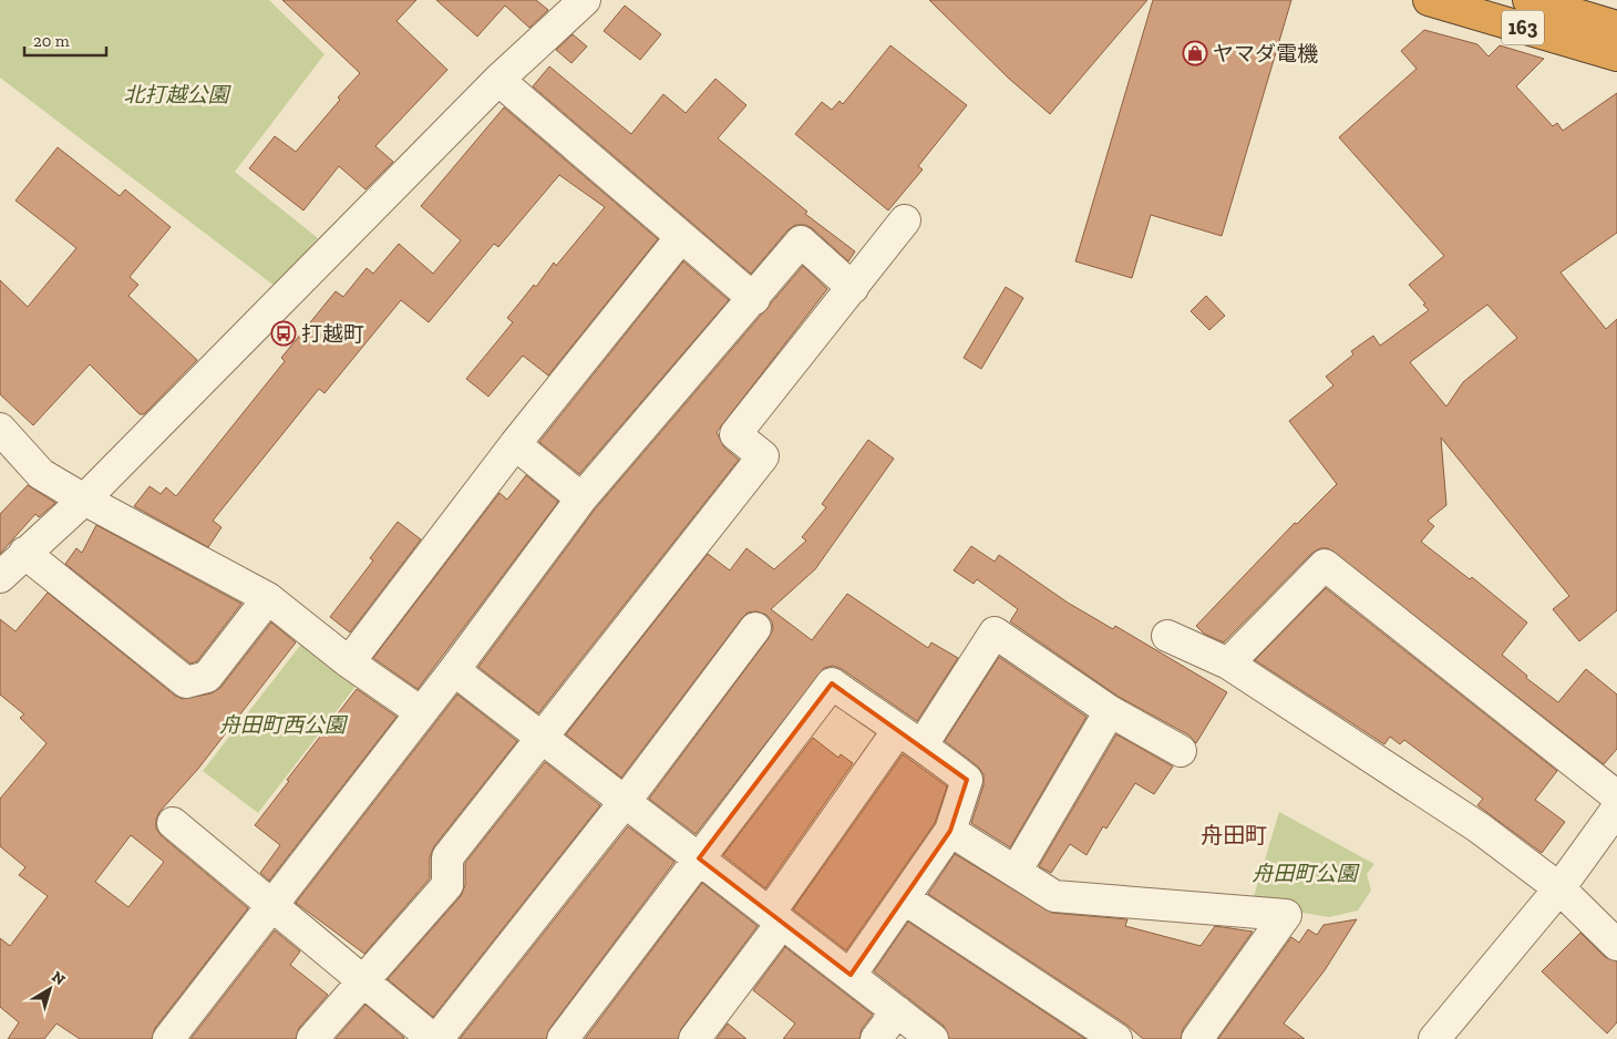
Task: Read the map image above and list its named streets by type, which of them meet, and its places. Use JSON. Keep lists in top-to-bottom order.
{
  "streets": {
    "highway": ["163"]
  },
  "districts": ["舟田町"],
  "parks": ["北打越公園", "舟田町西公園", "舟田町公園"],
  "places": {
    "shop": ["ヤマダ電機"],
    "bus stop": ["打越町"]
  },
  "scale_bar": "20 m",
  "north": "top right"
}
